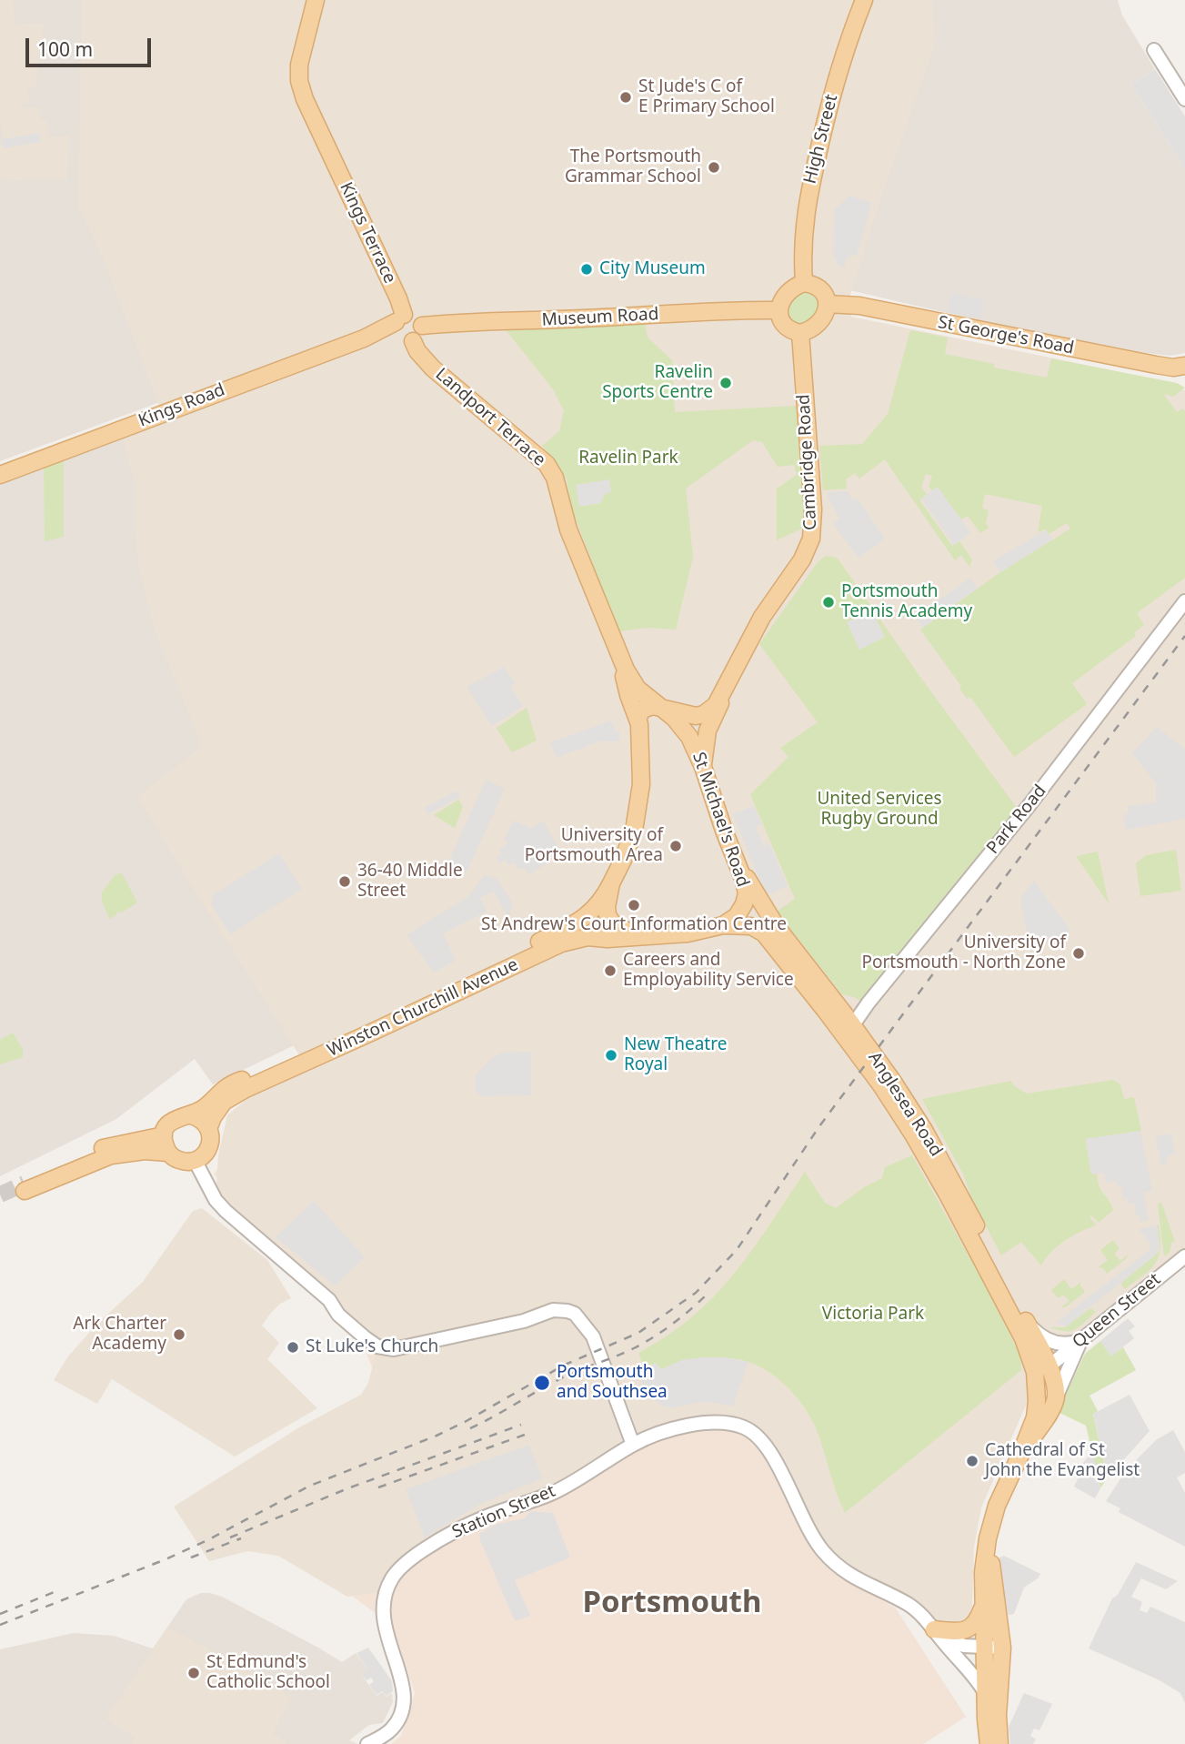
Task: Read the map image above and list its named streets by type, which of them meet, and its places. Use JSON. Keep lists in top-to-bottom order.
{
  "streets": {
    "main road": [
      "High Street",
      "Kings Terrace",
      "Museum Road",
      "St George's Road",
      "Kings Road",
      "Landport Terrace",
      "Cambridge Road",
      "St Michael's Road",
      "Winston Churchill Avenue",
      "Anglesea Road"
    ],
    "street": ["Park Road", "Queen Street", "Station Street"]
  },
  "crossings": [
    ["High Street", "Museum Road"],
    ["High Street", "St George's Road"],
    ["High Street", "Cambridge Road"],
    ["Kings Terrace", "Museum Road"],
    ["Kings Terrace", "Kings Road"],
    ["Kings Terrace", "Landport Terrace"],
    ["Museum Road", "St George's Road"],
    ["Museum Road", "Kings Road"],
    ["Museum Road", "Landport Terrace"],
    ["Museum Road", "Cambridge Road"],
    ["St George's Road", "Cambridge Road"],
    ["Kings Road", "Landport Terrace"],
    ["Landport Terrace", "St Michael's Road"],
    ["Cambridge Road", "St Michael's Road"],
    ["St Michael's Road", "Anglesea Road"],
    ["Park Road", "Anglesea Road"],
    ["Anglesea Road", "Queen Street"]
  ],
  "districts": ["Portsmouth"],
  "parks": ["Ravelin Park", "United Services Rugby Ground", "Victoria Park"],
  "places": [
    "St Jude's C of E Primary School",
    "The Portsmouth Grammar School",
    "City Museum",
    "Ravelin Sports Centre",
    "Portsmouth Tennis Academy",
    "University of Portsmouth Area",
    "36-40 Middle Street",
    "St Andrew's Court Information Centre",
    "University of Portsmouth - North Zone",
    "Careers and Employability Service",
    "New Theatre Royal",
    "Ark Charter Academy",
    "St Luke's Church",
    "Portsmouth and Southsea",
    "Cathedral of St John the Evangelist",
    "St Edmund's Catholic School"
  ],
  "scale_bar": "100 m"
}
